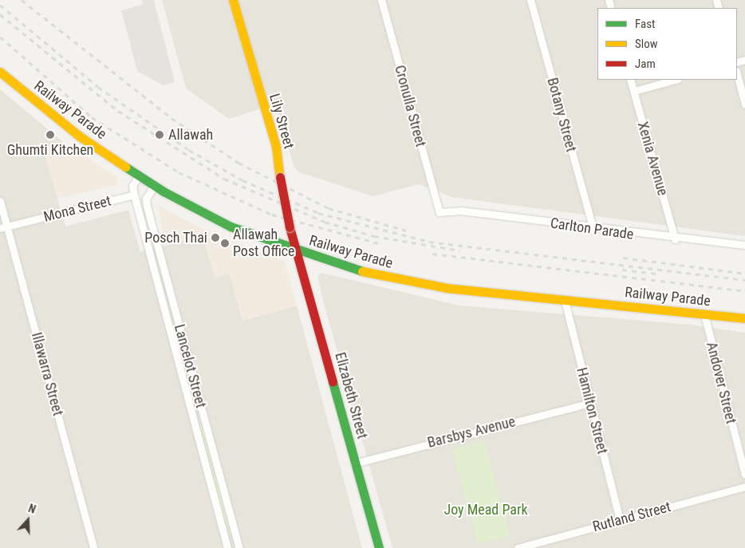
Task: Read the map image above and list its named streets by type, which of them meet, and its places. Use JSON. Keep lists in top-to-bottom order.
{
  "streets": {
    "main road": ["Railway Parade", "Lily Street", "Elizabeth Street"],
    "street": [
      "Cronulla Street",
      "Botany Street",
      "Xenia Avenue",
      "Mona Street",
      "Carlton Parade",
      "Lancelot Street",
      "Illawarra Street",
      "Andover Street",
      "Hamilton Street",
      "Barsbys Avenue",
      "Rutland Street"
    ]
  },
  "crossings": [
    ["Cronulla Street", "Carlton Parade"],
    ["Railway Parade", "Lily Street"],
    ["Railway Parade", "Andover Street"],
    ["Railway Parade", "Elizabeth Street"],
    ["Railway Parade", "Hamilton Street"],
    ["Botany Street", "Carlton Parade"],
    ["Lily Street", "Elizabeth Street"],
    ["Xenia Avenue", "Carlton Parade"],
    ["Mona Street", "Lancelot Street"],
    ["Mona Street", "Illawarra Street"],
    ["Elizabeth Street", "Barsbys Avenue"],
    ["Hamilton Street", "Barsbys Avenue"],
    ["Hamilton Street", "Rutland Street"]
  ],
  "parks": ["Joy Mead Park"],
  "places": [
    "Ghumti Kitchen",
    "Allawah",
    "Posch Thai",
    "Allawah Post Office"
  ],
  "legend": ["Fast", "Slow", "Jam"],
  "north": "top"
}
